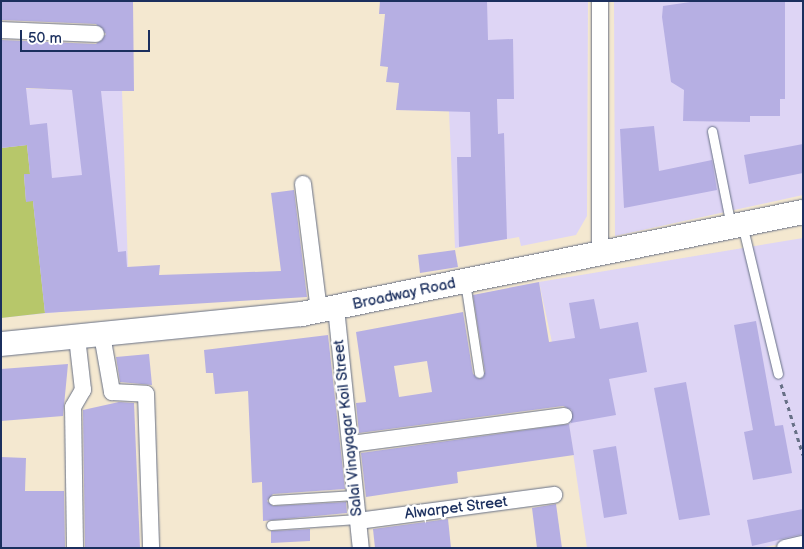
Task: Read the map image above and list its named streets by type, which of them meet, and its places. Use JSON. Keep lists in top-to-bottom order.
{
  "streets": {
    "main road": ["Broadway Road"],
    "street": ["Salai Vinayagar Koil Street", "Alwarpet Street"]
  },
  "crossings": [
    ["Broadway Road", "Salai Vinayagar Koil Street"],
    ["Salai Vinayagar Koil Street", "Alwarpet Street"]
  ],
  "scale_bar": "50 m"
}
